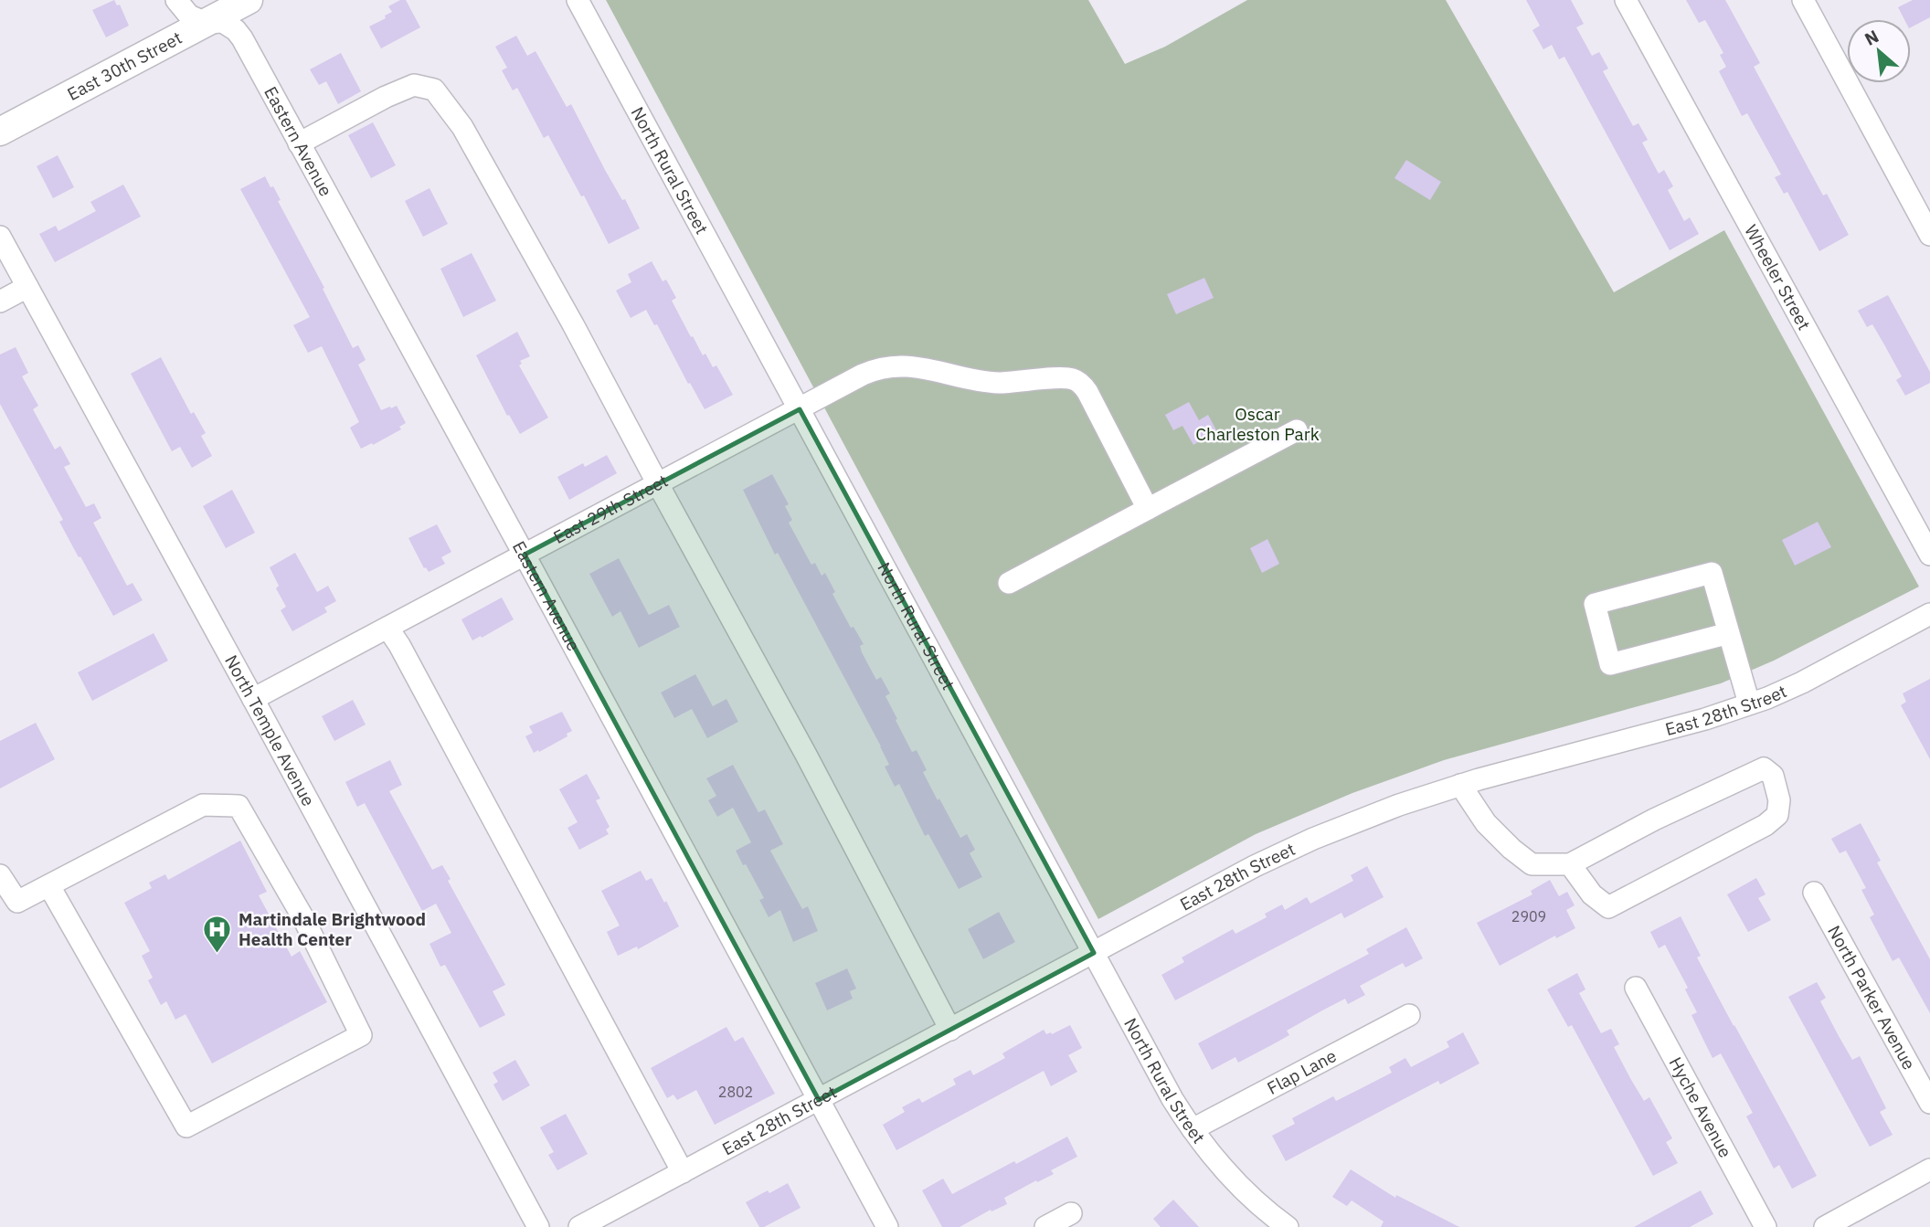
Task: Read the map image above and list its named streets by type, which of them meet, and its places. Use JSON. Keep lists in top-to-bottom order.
{
  "streets": {
    "main road": ["East 30th Street"],
    "street": [
      "Eastern Avenue",
      "North Rural Street",
      "Wheeler Street",
      "East 29th Street",
      "East 28th Street",
      "North Temple Avenue",
      "North Parker Avenue",
      "Flap Lane",
      "Hyche Avenue"
    ]
  },
  "crossings": [
    ["East 30th Street", "Eastern Avenue"],
    ["Eastern Avenue", "East 29th Street"],
    ["Eastern Avenue", "East 28th Street"],
    ["North Rural Street", "East 29th Street"],
    ["North Rural Street", "East 28th Street"],
    ["North Rural Street", "Flap Lane"],
    ["East 29th Street", "North Temple Avenue"]
  ],
  "parks": ["Oscar Charleston Park"],
  "places": {
    "hospital": ["Martindale Brightwood Health Center"]
  },
  "house_numbers": ["2909", "2802"],
  "north": "top left"
}
